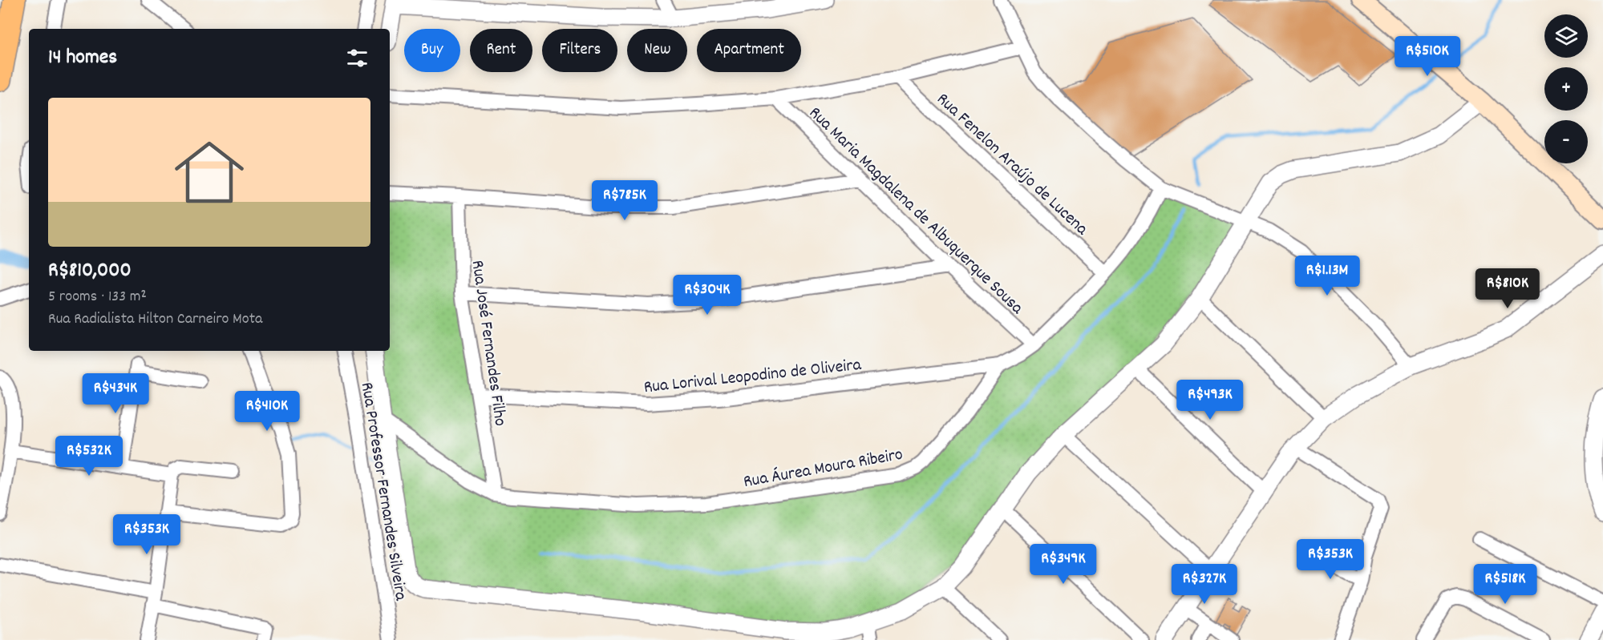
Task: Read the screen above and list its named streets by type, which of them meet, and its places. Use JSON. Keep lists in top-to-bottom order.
{
  "streets": {
    "street": [
      "Rua Fenelon Araújo de Lucena",
      "Rua Maria Magdalena de Albuquerque Sousa",
      "Rua José Fernandes Filho",
      "Rua Lorival Leopodino de Oliveira",
      "Rua Áurea Moura Ribeiro",
      "Rua Professor Fernandes Silveira"
    ]
  },
  "crossings": [
    ["Rua Fenelon Araújo de Lucena", "Rua Áurea Moura Ribeiro"],
    ["Rua Maria Magdalena de Albuquerque Sousa", "Rua Áurea Moura Ribeiro"],
    ["Rua José Fernandes Filho", "Rua Lorival Leopodino de Oliveira"],
    ["Rua José Fernandes Filho", "Rua Áurea Moura Ribeiro"],
    ["Rua Lorival Leopodino de Oliveira", "Rua Áurea Moura Ribeiro"]
  ],
  "page": {
    "map_buttons": ["+", "−"],
    "chip": [
      "Buy",
      "Rent",
      "Filters",
      "New",
      "Apartment"
    ],
    "heading": "14 homes",
    "price": [
      "R$510K",
      "R$785K",
      "R$1.13M",
      "R$810K",
      "R$304K",
      "R$434K",
      "R$493K",
      "R$410K",
      "R$532K",
      "R$353K",
      "R$353K",
      "R$349K",
      "R$327K",
      "R$518K"
    ],
    "list": [
      {
        "name": "R$810,000",
        "note": "5 rooms · 133 m² · Rua Radialista Hilton Carneiro Mota"
      }
    ]
  }
}
